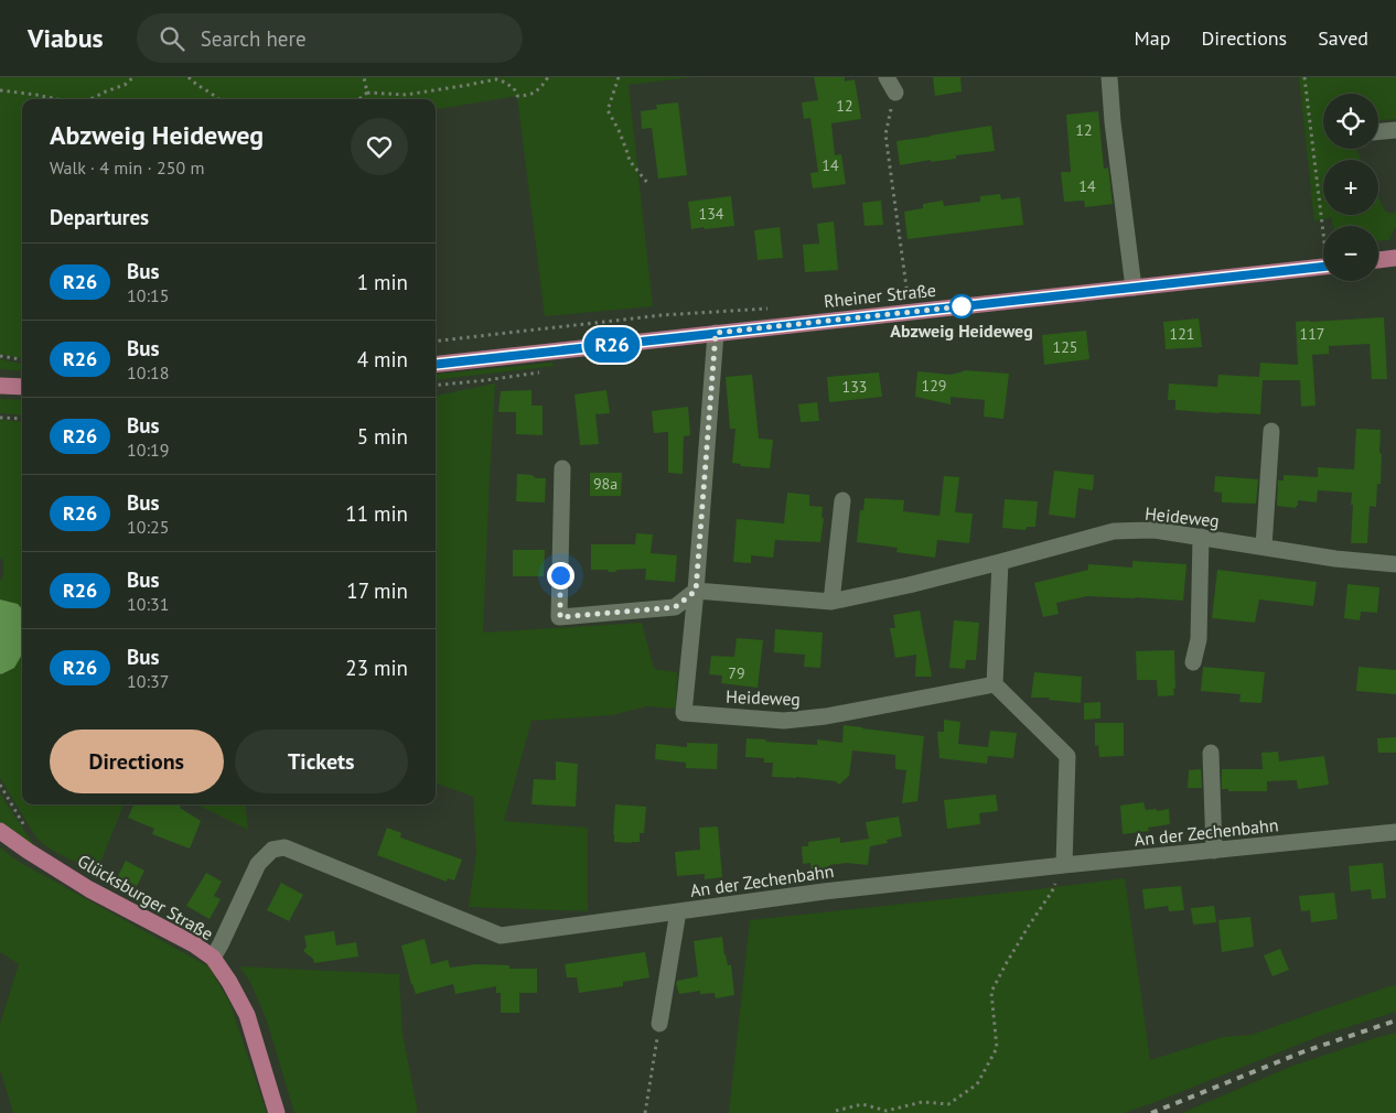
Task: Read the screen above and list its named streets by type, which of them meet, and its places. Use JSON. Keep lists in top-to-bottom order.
{
  "streets": {
    "main road": ["Rheiner Straße", "Glücksburger Straße"],
    "street": ["Heideweg", "An der Zechenbahn"]
  },
  "crossings": [
    ["Rheiner Straße", "Heideweg"],
    ["An der Zechenbahn", "Glücksburger Straße"]
  ],
  "places": ["Abzweig Heideweg"],
  "lines": ["bus line R26"],
  "house_numbers": [
    "12",
    "12",
    "14",
    "14",
    "134",
    "121",
    "117",
    "125",
    "129",
    "133",
    "98a",
    "79"
  ],
  "page": {
    "header": "Viabus",
    "search": "Search here",
    "nav": ["Map", "Directions", "Saved"],
    "on_map": "R26",
    "map_buttons": ["+", "−"],
    "heading": [
      ["Abzweig Heideweg", "Walk · 4 min · 250 m"],
      "Departures"
    ],
    "list": [
      {
        "mark": "R26",
        "name": "Bus",
        "note": "10:15",
        "value": "1 min"
      },
      {
        "mark": "R26",
        "name": "Bus",
        "note": "10:18",
        "value": "4 min"
      },
      {
        "mark": "R26",
        "name": "Bus",
        "note": "10:19",
        "value": "5 min"
      },
      {
        "mark": "R26",
        "name": "Bus",
        "note": "10:25",
        "value": "11 min"
      },
      {
        "mark": "R26",
        "name": "Bus",
        "note": "10:31",
        "value": "17 min"
      },
      {
        "mark": "R26",
        "name": "Bus",
        "note": "10:37",
        "value": "23 min"
      }
    ],
    "buttons": ["Directions", "Tickets"]
  }
}
